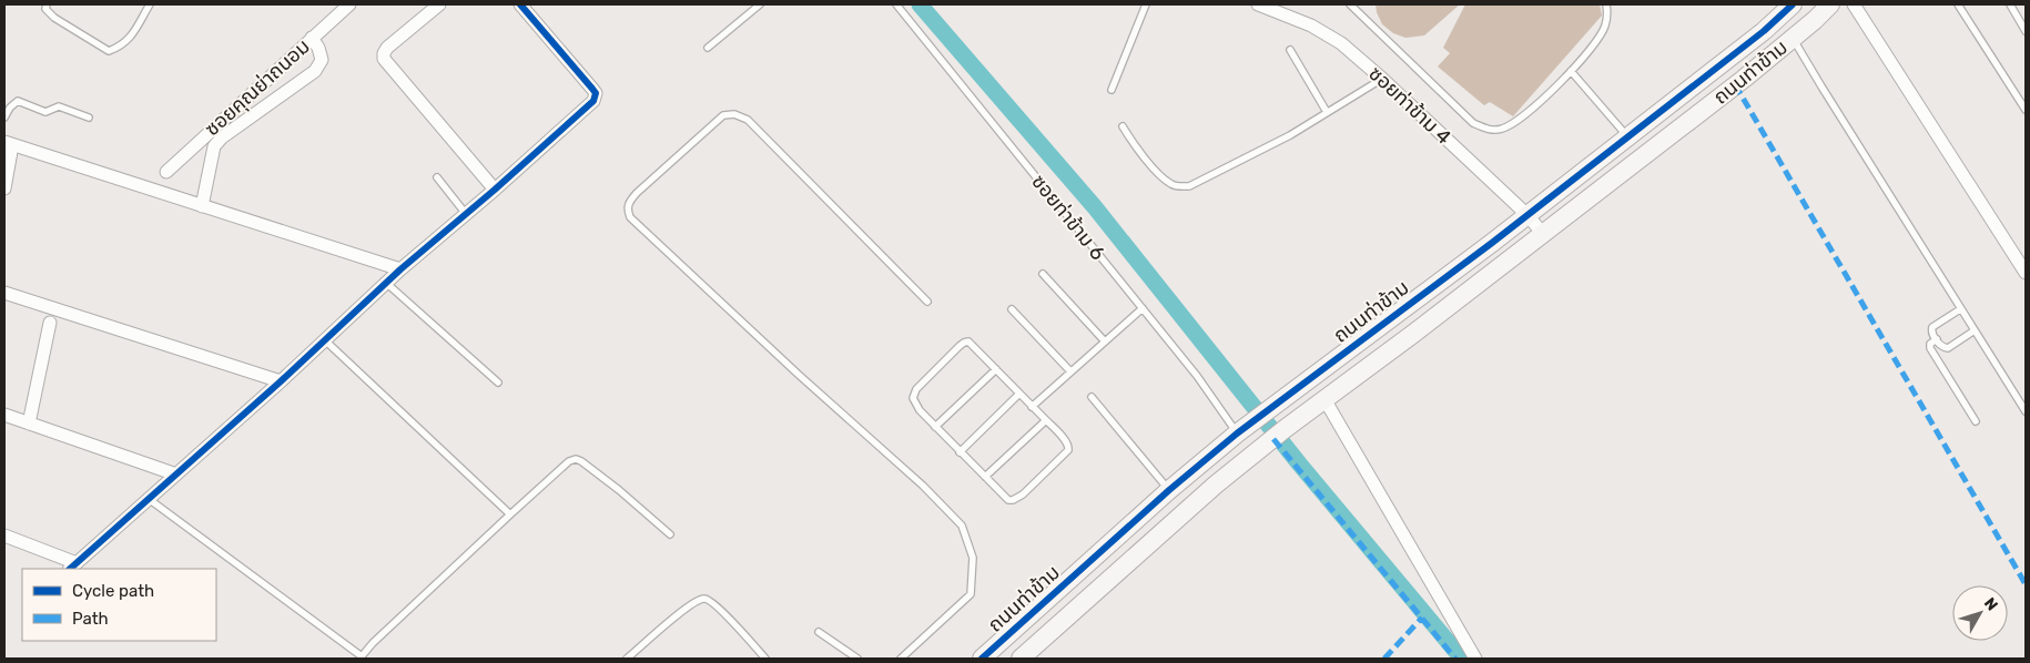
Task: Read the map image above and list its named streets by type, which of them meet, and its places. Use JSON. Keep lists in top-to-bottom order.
{
  "streets": {
    "street": ["ถนนท่าข้าม", "ซอยคุณย่าถนอม", "ซอยท่าข้าม 4"],
    "lane": ["ซอยท่าข้าม 6"]
  },
  "crossings": [
    ["ถนนท่าข้าม", "ซอยท่าข้าม 4"],
    ["ถนนท่าข้าม", "ซอยท่าข้าม 6"]
  ],
  "legend": ["Cycle path", "Path"],
  "north": "top right"
}
